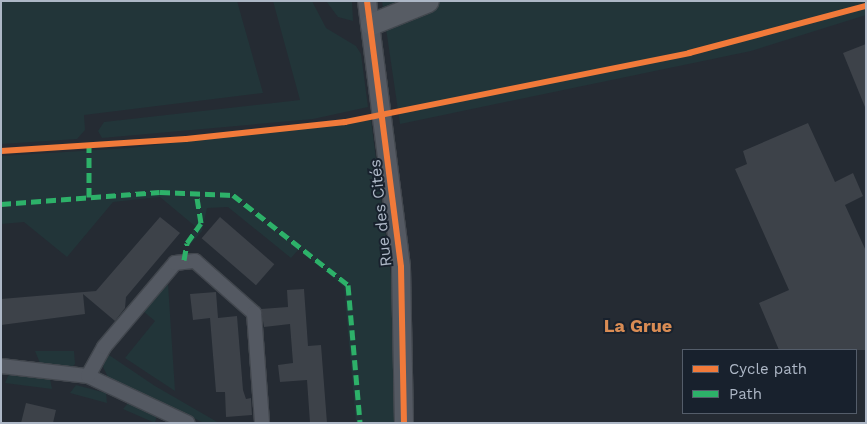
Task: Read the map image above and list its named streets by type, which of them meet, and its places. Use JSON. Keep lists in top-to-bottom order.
{
  "streets": {
    "street": ["Rue des Cités"]
  },
  "districts": ["La Grue"],
  "legend": ["Cycle path", "Path"]
}
